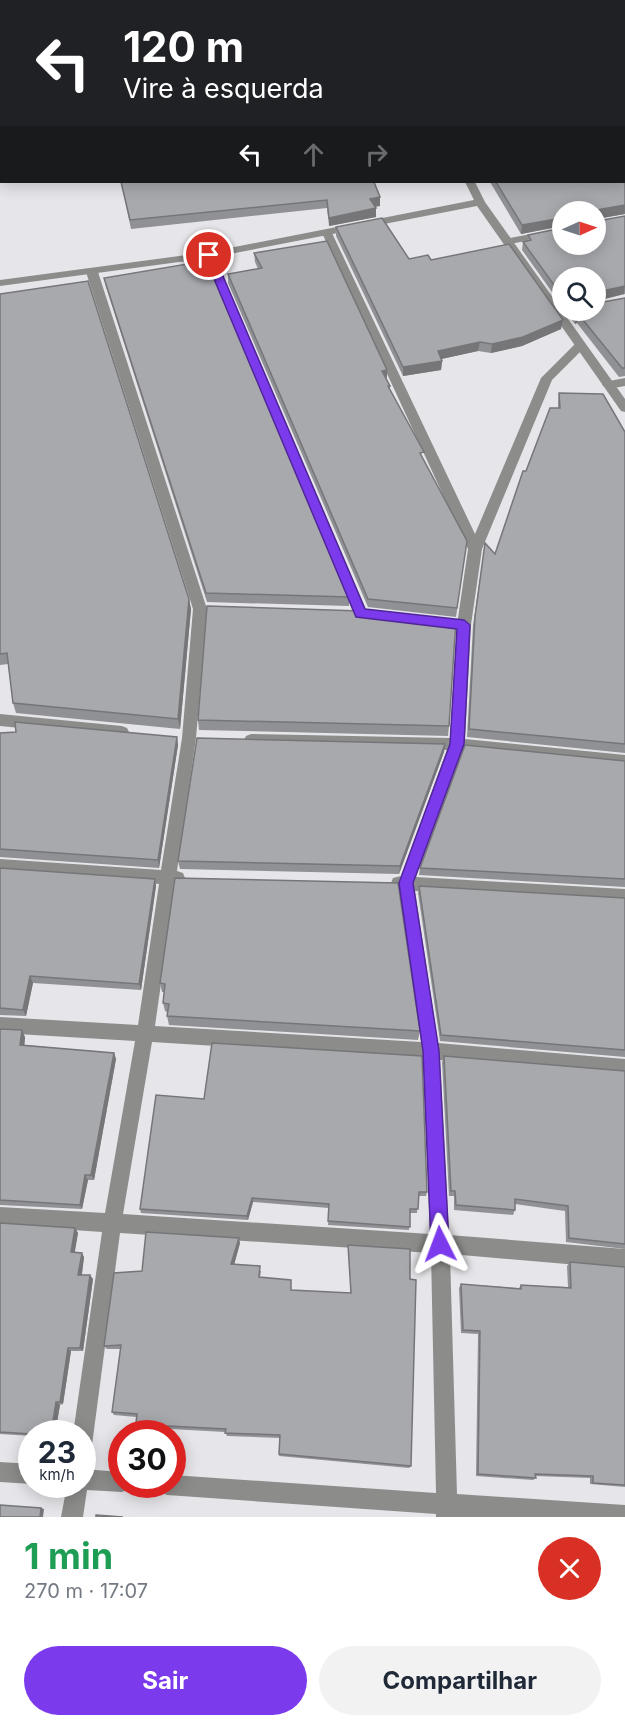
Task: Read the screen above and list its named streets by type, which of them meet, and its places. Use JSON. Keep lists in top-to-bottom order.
{
  "north": "right",
  "page": {
    "turn": ["120 m", "Vire à esquerda"],
    "speed": "23 km/h",
    "limit": "30",
    "heading": ["1 min", "270 m · 17:07"],
    "buttons": ["Sair", "Compartilhar"]
  }
}
